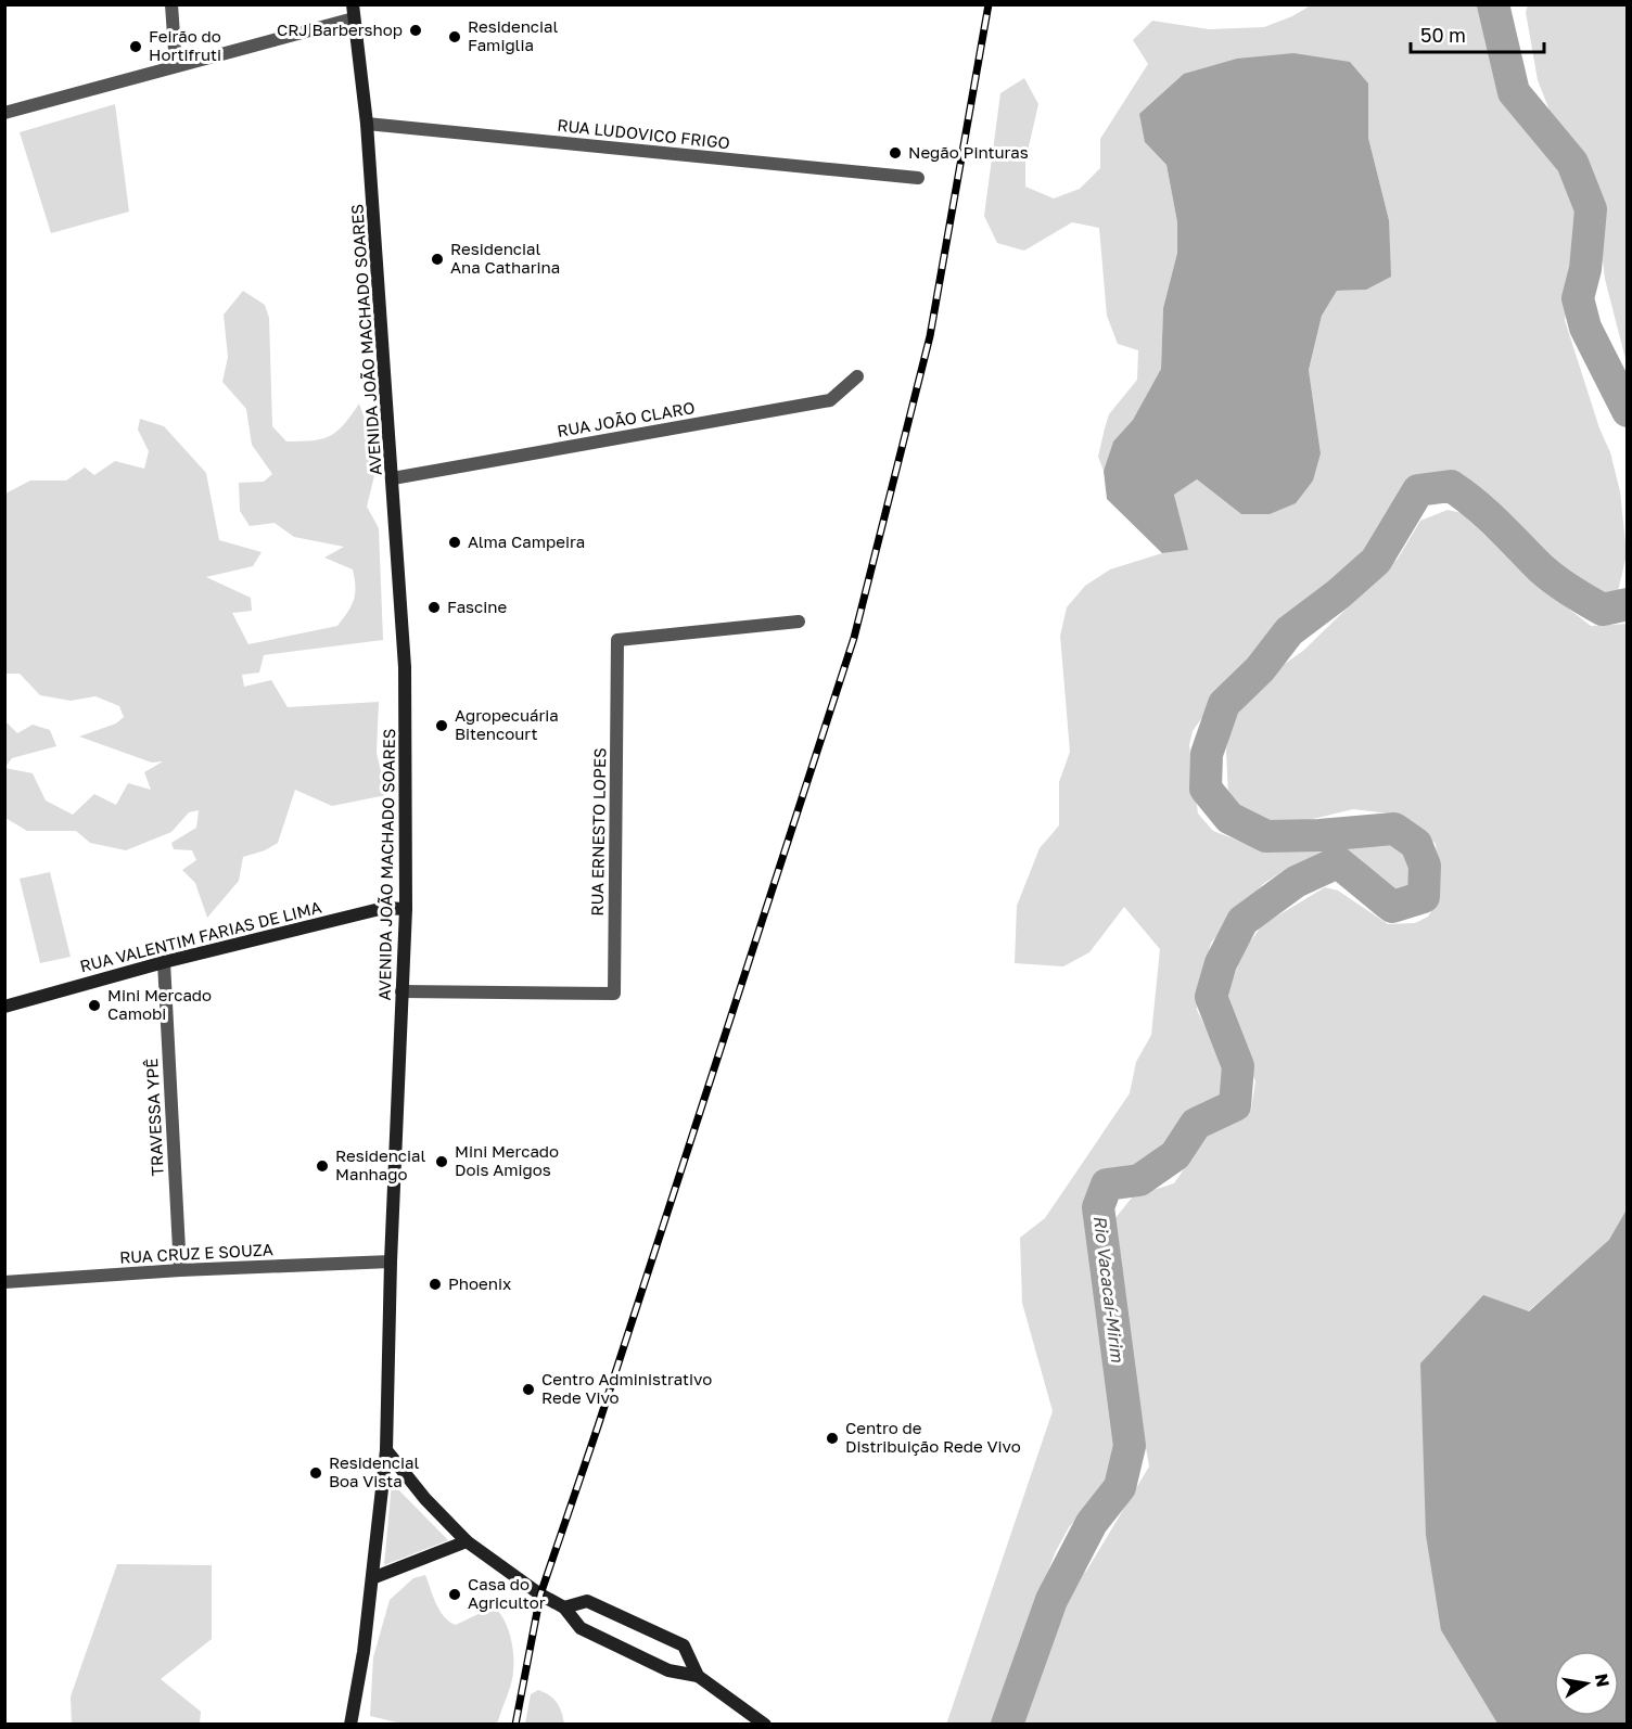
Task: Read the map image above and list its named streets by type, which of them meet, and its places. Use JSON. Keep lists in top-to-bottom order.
{
  "streets": {
    "main road": ["AVENIDA JOÃO MACHADO SOARES", "RUA VALENTIM FARIAS DE LIMA"],
    "street": [
      "RUA LUDOVICO FRIGO",
      "RUA JOÃO CLARO",
      "RUA ERNESTO LOPES",
      "TRAVESSA YPÊ",
      "RUA CRUZ E SOUZA"
    ]
  },
  "crossings": [
    ["RUA LUDOVICO FRIGO", "AVENIDA JOÃO MACHADO SOARES"],
    ["AVENIDA JOÃO MACHADO SOARES", "RUA JOÃO CLARO"],
    ["AVENIDA JOÃO MACHADO SOARES", "RUA ERNESTO LOPES"],
    ["AVENIDA JOÃO MACHADO SOARES", "RUA VALENTIM FARIAS DE LIMA"],
    ["AVENIDA JOÃO MACHADO SOARES", "RUA CRUZ E SOUZA"],
    ["RUA VALENTIM FARIAS DE LIMA", "TRAVESSA YPÊ"],
    ["TRAVESSA YPÊ", "RUA CRUZ E SOUZA"]
  ],
  "water": ["Rio Vacacaí-Mirim"],
  "places": [
    "CRJ Barbershop",
    "Residencial Famiglia",
    "Feirão do Hortifruti",
    "Negão Pinturas",
    "Residencial Ana Catharina",
    "Alma Campeira",
    "Fascine",
    "Agropecuária Bitencourt",
    "Mini Mercado Camobi",
    "Mini Mercado Dois Amigos",
    "Residencial Manhago",
    "Phoenix",
    "Centro Administrativo Rede Vivo",
    "Centro de Distribuição Rede Vivo",
    "Residencial Boa Vista",
    "Casa do Agricultor"
  ],
  "scale_bar": "50 m",
  "north": "right"
}
